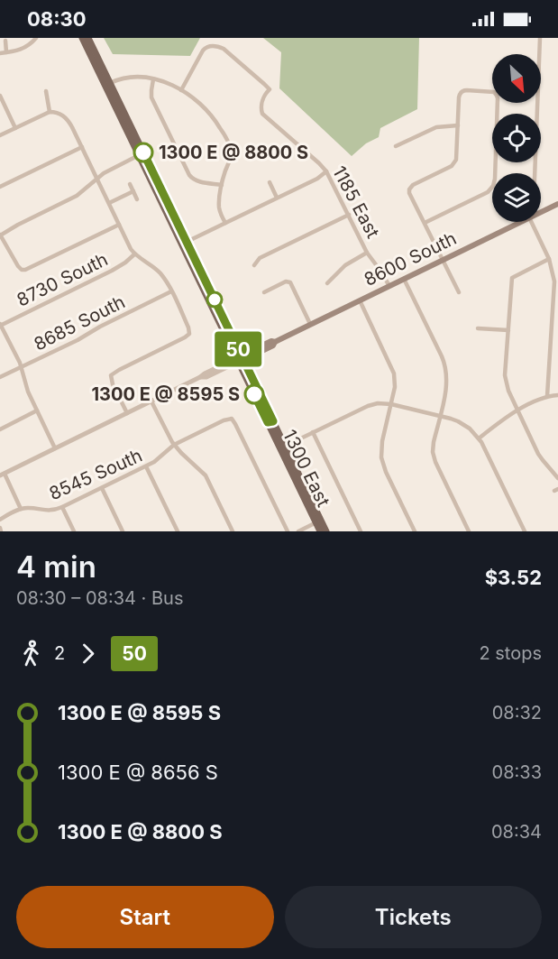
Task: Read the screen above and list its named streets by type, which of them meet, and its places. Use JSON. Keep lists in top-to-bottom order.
{
  "streets": {
    "main road": ["8600 South", "1300 East"],
    "street": [
      "1185 East",
      "8730 South",
      "8685 South",
      "8545 South"
    ]
  },
  "crossings": [
    ["1185 East", "8600 South"],
    ["8600 South", "1300 East"]
  ],
  "places": ["1300 E @ 8800 S", "1300 E @ 8595 S"],
  "lines": ["bus line 50"],
  "north": "bottom right",
  "page": {
    "status": "08:30",
    "on_map": "50",
    "heading": ["4 min", "08:30 – 08:34 · Bus", "$3.52"],
    "legs": ["2", "50", "2 stops"],
    "list": [
      {
        "name": "1300 E @ 8595 S",
        "value": "08:32"
      },
      {
        "name": "1300 E @ 8656 S",
        "value": "08:33"
      },
      {
        "name": "1300 E @ 8800 S",
        "value": "08:34"
      }
    ],
    "buttons": ["Start", "Tickets"]
  }
}
